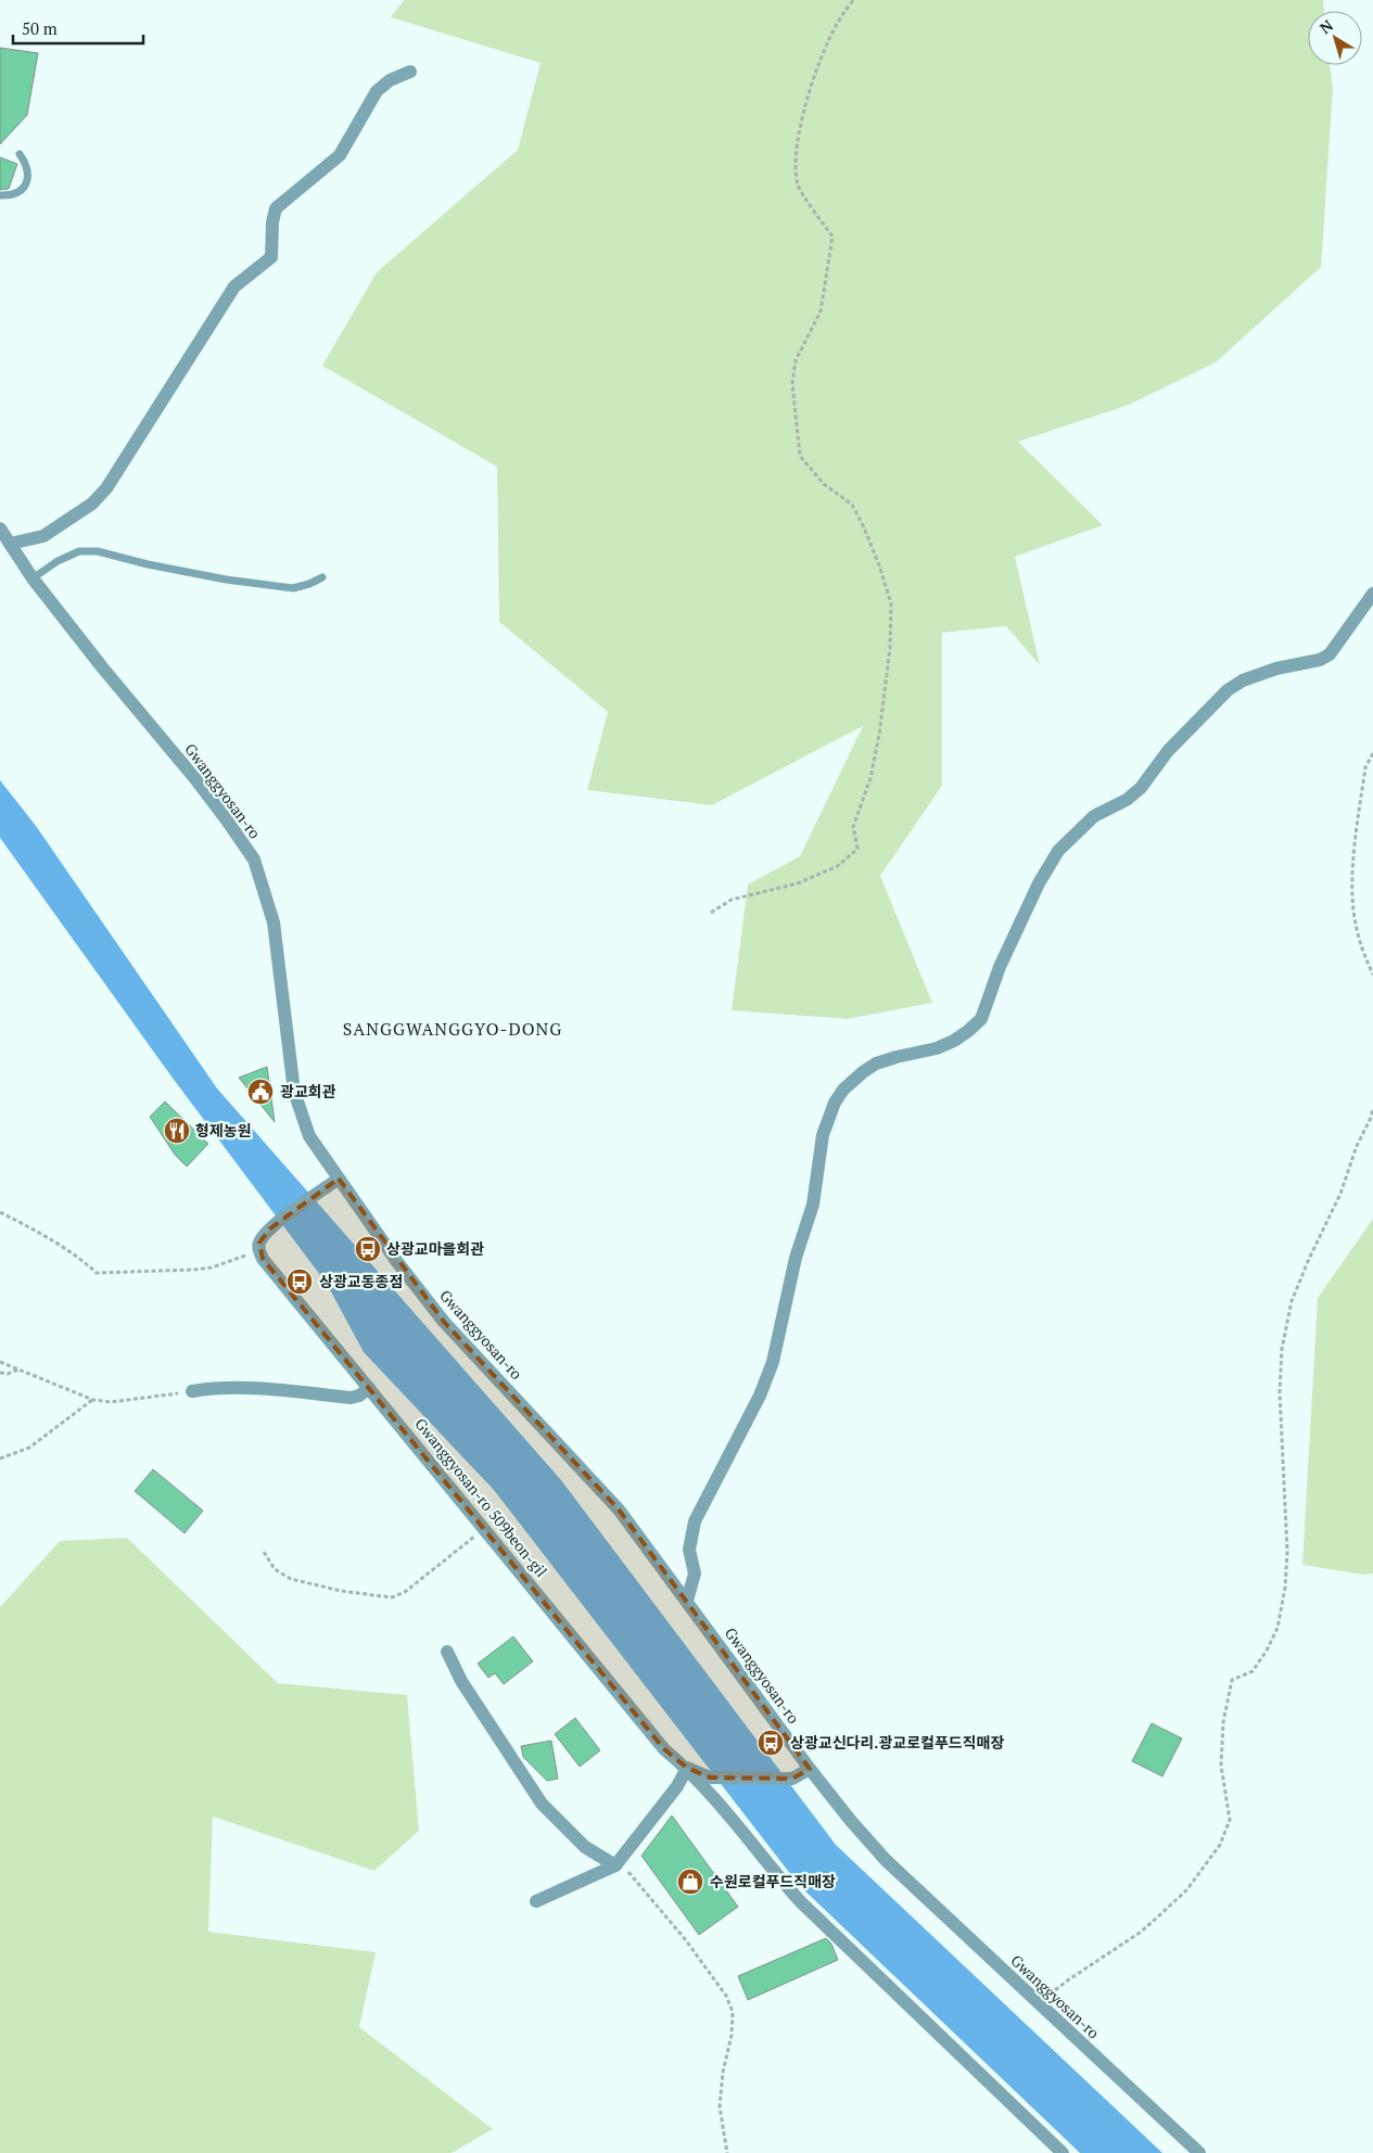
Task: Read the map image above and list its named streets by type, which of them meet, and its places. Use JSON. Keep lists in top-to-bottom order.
{
  "streets": {
    "street": ["Gwanggyosan-ro", "Gwanggyosan-ro 509beon-gil"]
  },
  "crossings": [
    ["Gwanggyosan-ro", "Gwanggyosan-ro 509beon-gil"]
  ],
  "districts": ["SANGGWANGGYO-DONG"],
  "places": {
    "public building": ["광교회관"],
    "restaurant": ["형제농원"],
    "bus stop": ["상광교마을회관", "상광교동종점", "상광교신다리.광교로컬푸드직매장"],
    "shop": ["수원로컬푸드직매장"]
  },
  "scale_bar": "50 m",
  "north": "top left"
}
